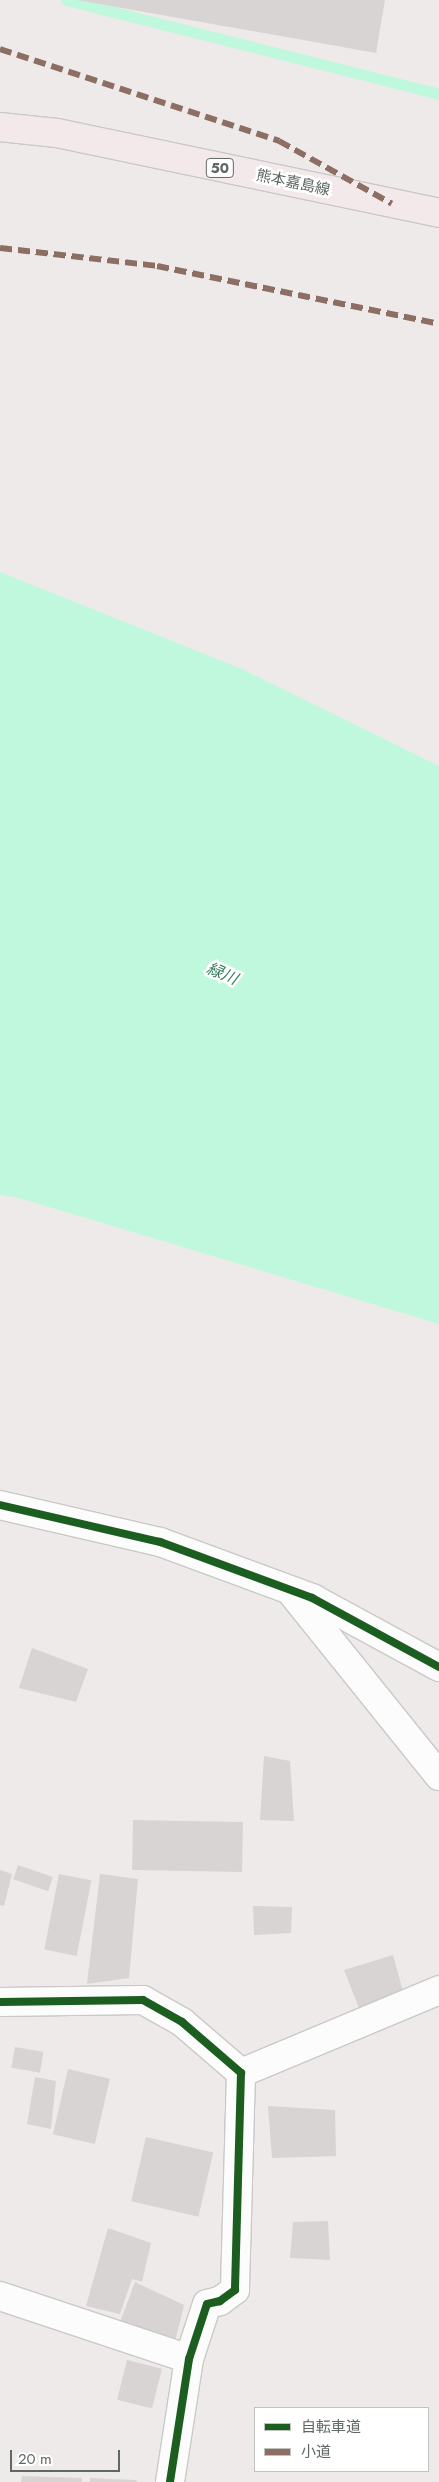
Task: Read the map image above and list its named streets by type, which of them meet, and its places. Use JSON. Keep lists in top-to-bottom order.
{
  "streets": {
    "main road": ["50", "熊本嘉島線"]
  },
  "water": ["緑川"],
  "legend": ["自転車道", "小道"],
  "scale_bar": "20 m"
}
